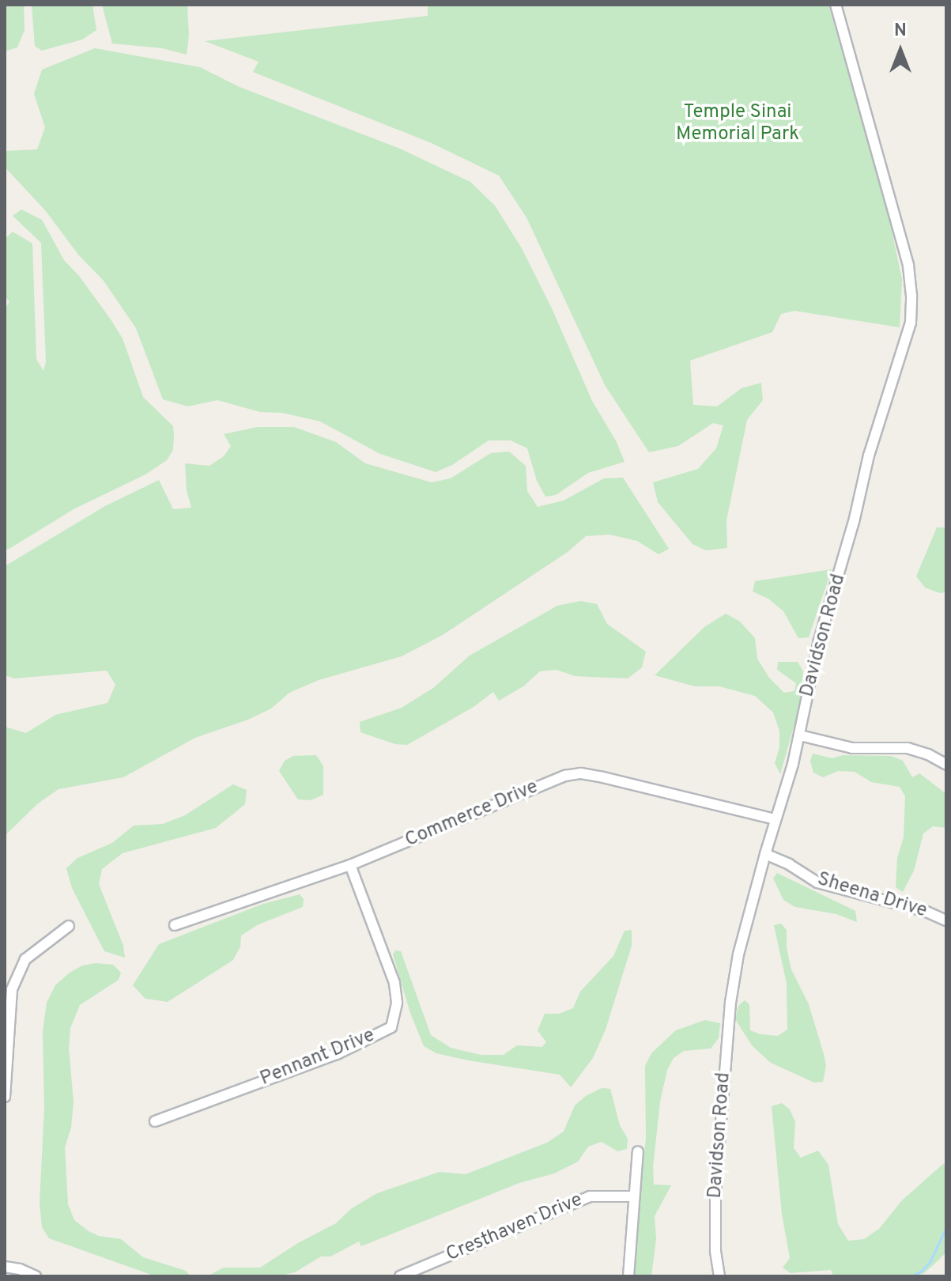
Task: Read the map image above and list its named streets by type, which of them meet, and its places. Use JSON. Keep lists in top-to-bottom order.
{
  "streets": {
    "street": [
      "Davidson Road",
      "Commerce Drive",
      "Sheena Drive",
      "Pennant Drive",
      "Cresthaven Drive"
    ]
  },
  "crossings": [
    ["Davidson Road", "Commerce Drive"],
    ["Davidson Road", "Sheena Drive"],
    ["Commerce Drive", "Pennant Drive"]
  ],
  "parks": ["Temple Sinai Memorial Park"],
  "north": "top"
}
